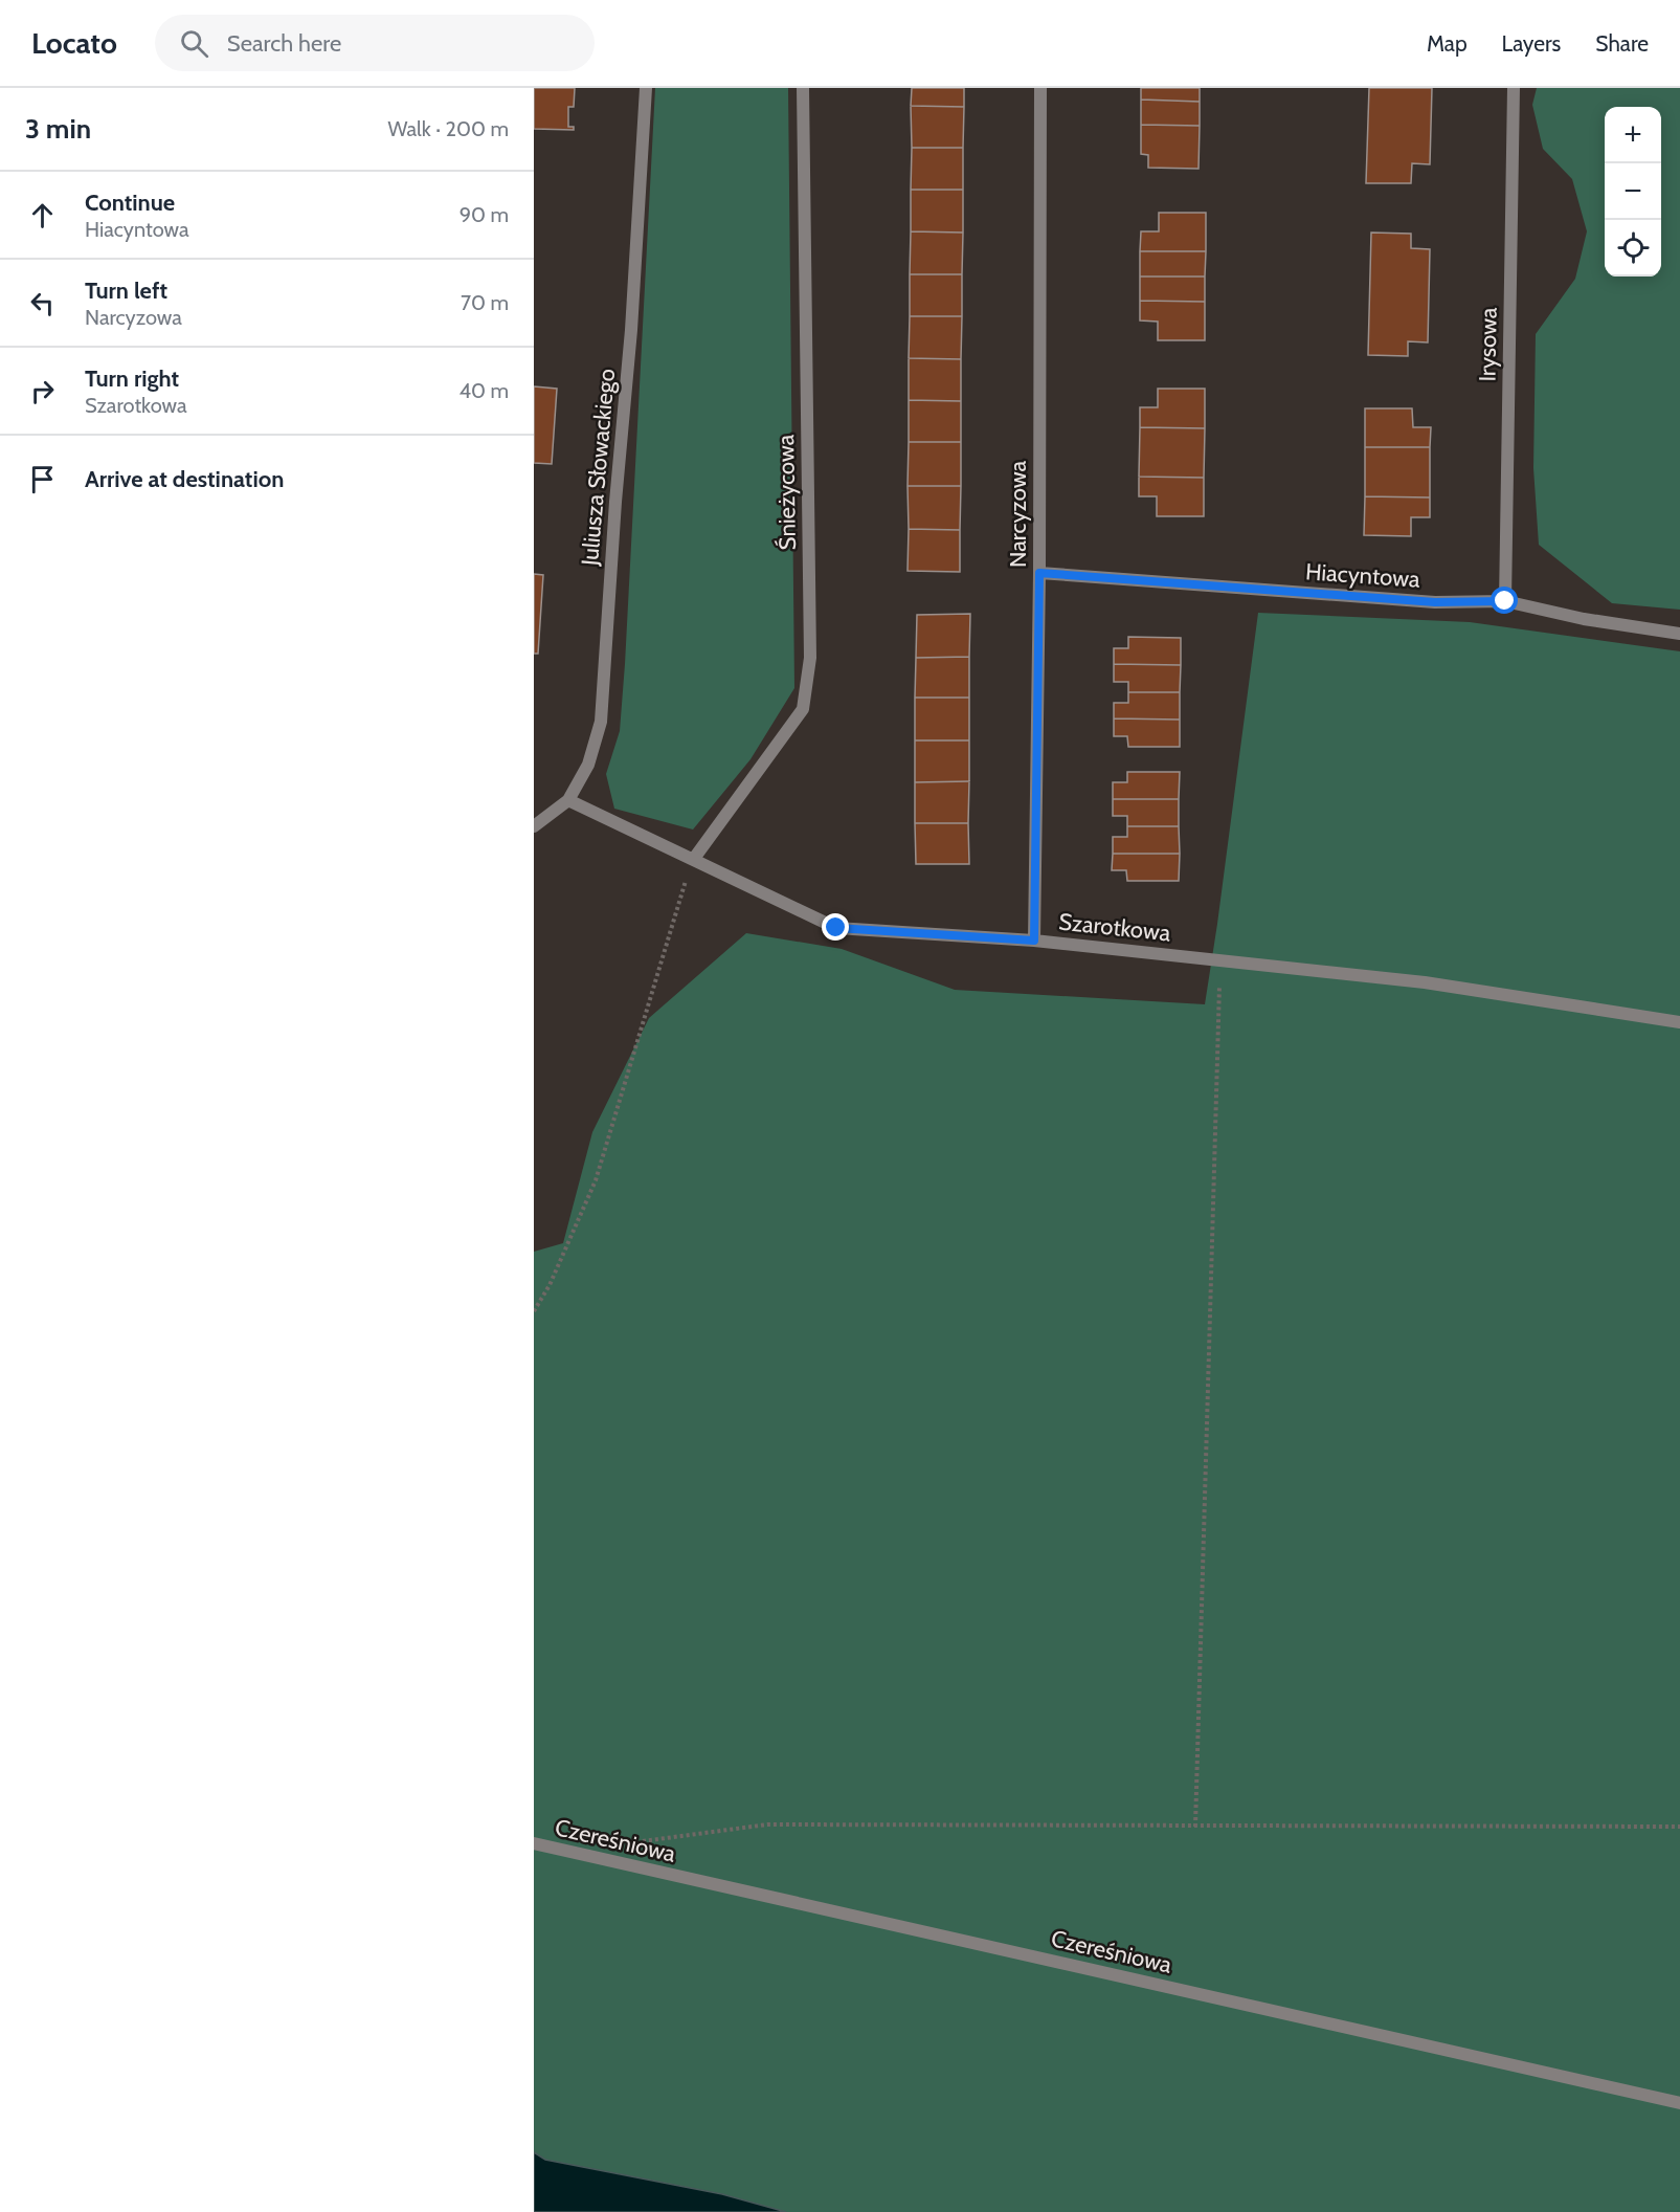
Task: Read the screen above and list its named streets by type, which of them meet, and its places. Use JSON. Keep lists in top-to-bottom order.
{
  "streets": {
    "street": [
      "Irysowa",
      "Juliusza Słowackiego",
      "Śnieżycowa",
      "Narcyzowa",
      "Hiacyntowa",
      "Szarotkowa",
      "Czereśniowa"
    ]
  },
  "crossings": [
    ["Irysowa", "Hiacyntowa"],
    ["Juliusza Słowackiego", "Szarotkowa"],
    ["Śnieżycowa", "Szarotkowa"],
    ["Narcyzowa", "Hiacyntowa"],
    ["Narcyzowa", "Szarotkowa"]
  ],
  "page": {
    "header": "Locato",
    "search": "Search here",
    "nav": ["Map", "Layers", "Share"],
    "heading": ["3 min", "Walk · 200 m"],
    "map_buttons": ["+", "−"],
    "list": [
      ["Continue", "Hiacyntowa", "90 m"],
      ["Turn left", "Narcyzowa", "70 m"],
      ["Turn right", "Szarotkowa", "40 m"],
      "Arrive at destination"
    ]
  }
}
